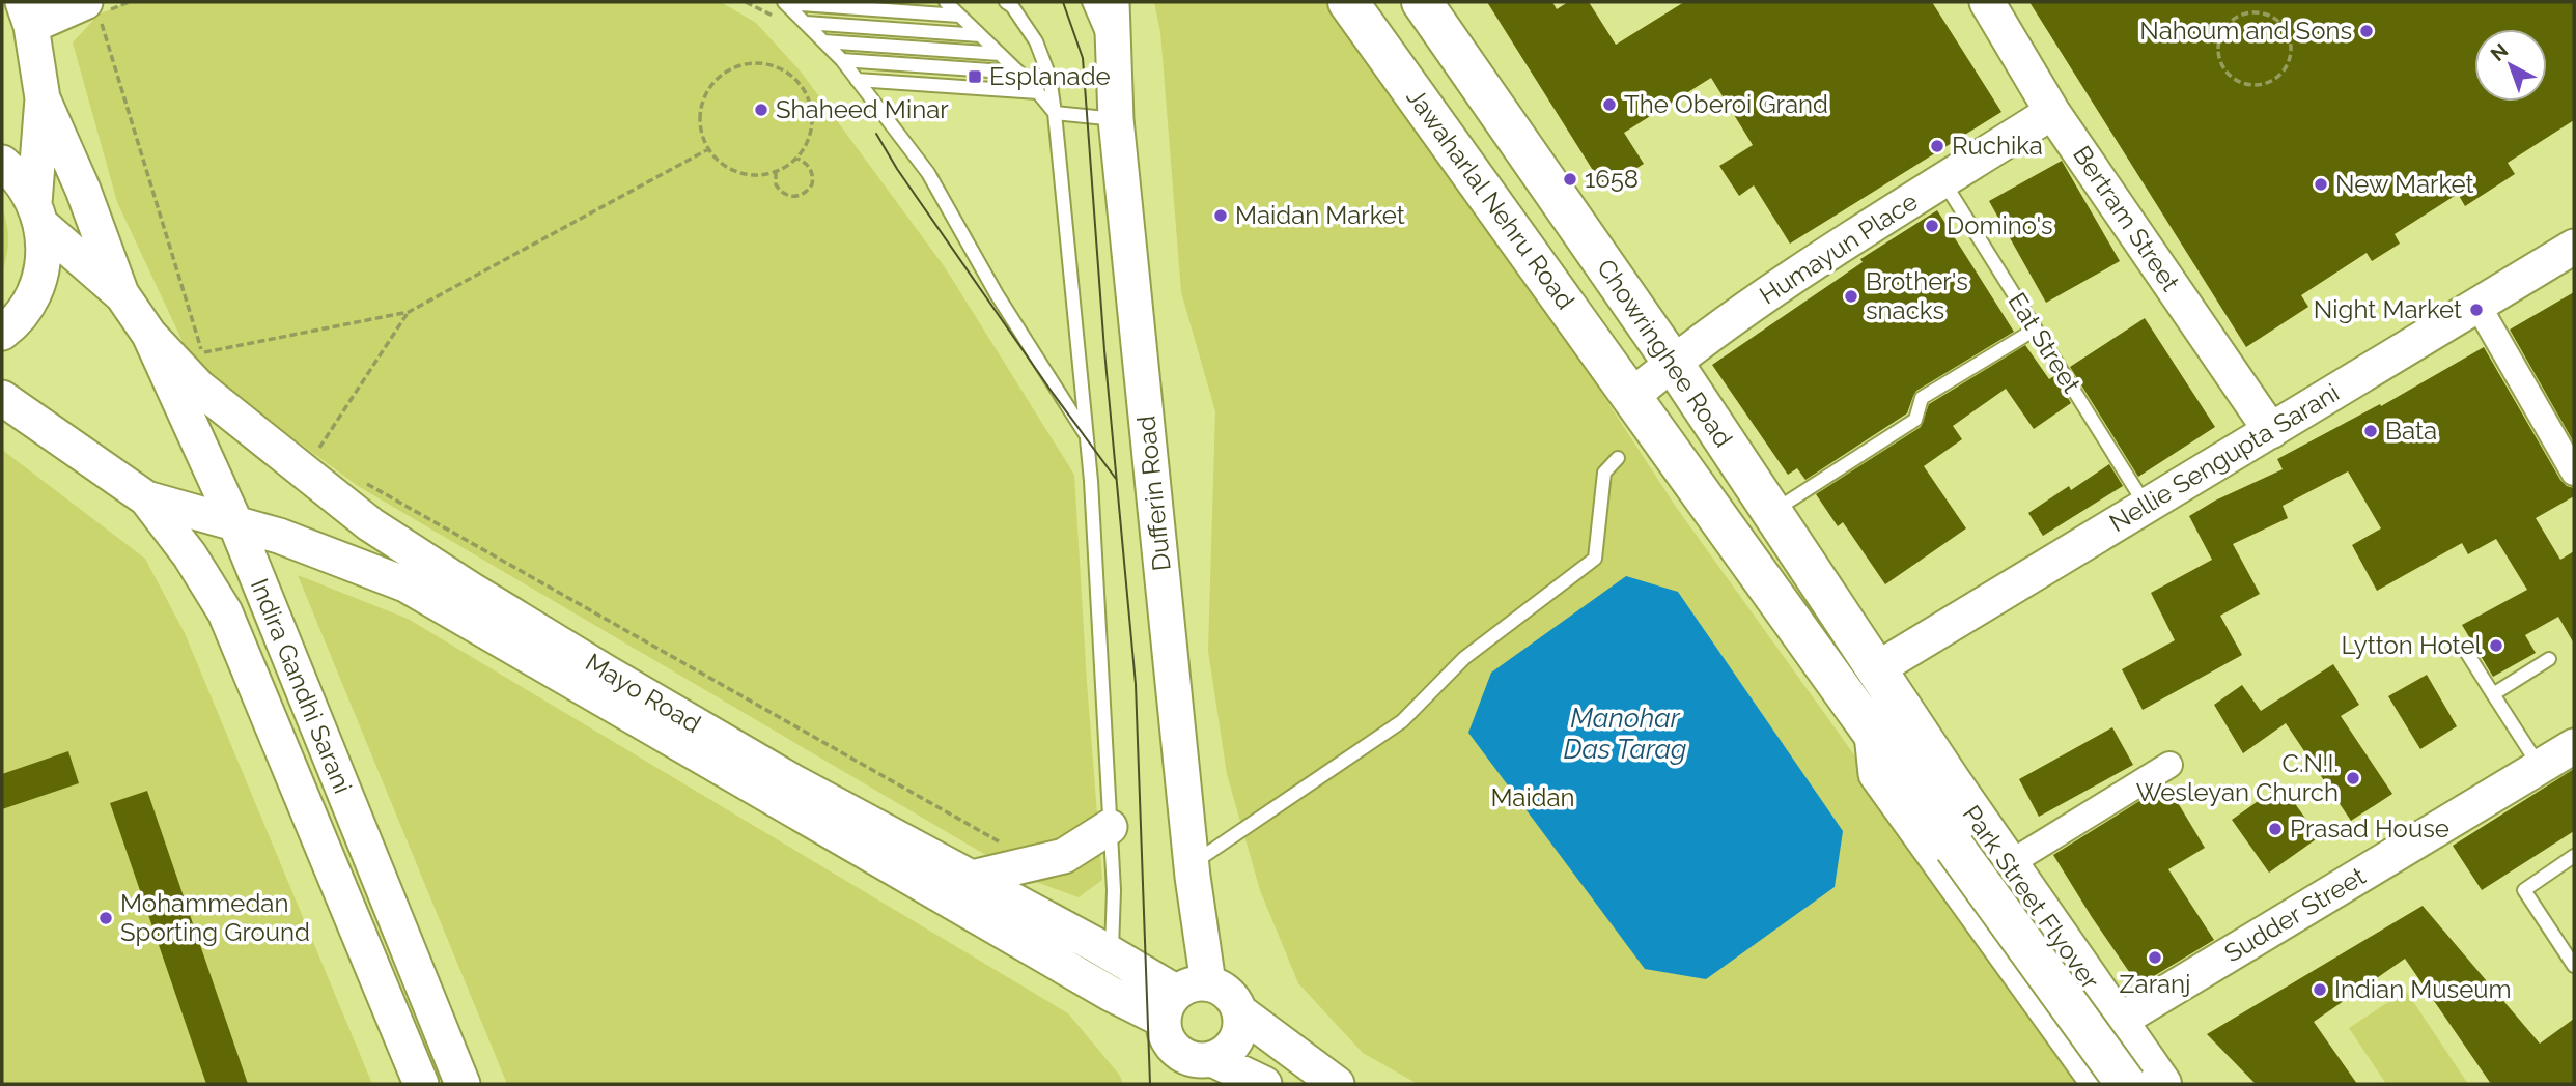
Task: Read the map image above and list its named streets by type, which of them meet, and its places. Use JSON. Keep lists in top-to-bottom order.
{
  "streets": {
    "main road": [
      "Jawaharlal Nehru Road",
      "Bertram Street",
      "Humayun Place",
      "Chowringhee Road",
      "Nellie Sengupta Sarani",
      "Dufferin Road",
      "Indira Gandhi Sarani",
      "Mayo Road",
      "Park Street Flyover",
      "Sudder Street"
    ],
    "lane": ["Eat Street"]
  },
  "crossings": [
    ["Jawaharlal Nehru Road", "Humayun Place"],
    ["Jawaharlal Nehru Road", "Chowringhee Road"],
    ["Bertram Street", "Humayun Place"],
    ["Bertram Street", "Nellie Sengupta Sarani"],
    ["Humayun Place", "Eat Street"],
    ["Humayun Place", "Chowringhee Road"],
    ["Eat Street", "Nellie Sengupta Sarani"],
    ["Chowringhee Road", "Nellie Sengupta Sarani"],
    ["Chowringhee Road", "Park Street Flyover"],
    ["Dufferin Road", "Mayo Road"],
    ["Indira Gandhi Sarani", "Mayo Road"]
  ],
  "water": ["Manohar Das Tarag"],
  "parks": ["Maidan"],
  "places": {
    "other": [
      "Nahoum and Sons",
      "The Oberoi Grand",
      "Shaheed Minar",
      "Ruchika",
      "1658",
      "New Market",
      "Maidan Market",
      "Domino's",
      "Brother's snacks",
      "Night Market",
      "Bata",
      "Lytton Hotel",
      "C.N.I. Wesleyan Church",
      "Prasad House",
      "Mohammedan Sporting Ground",
      "Zaranj",
      "Indian Museum"
    ],
    "transit": ["Esplanade"]
  },
  "north": "top left"
}
